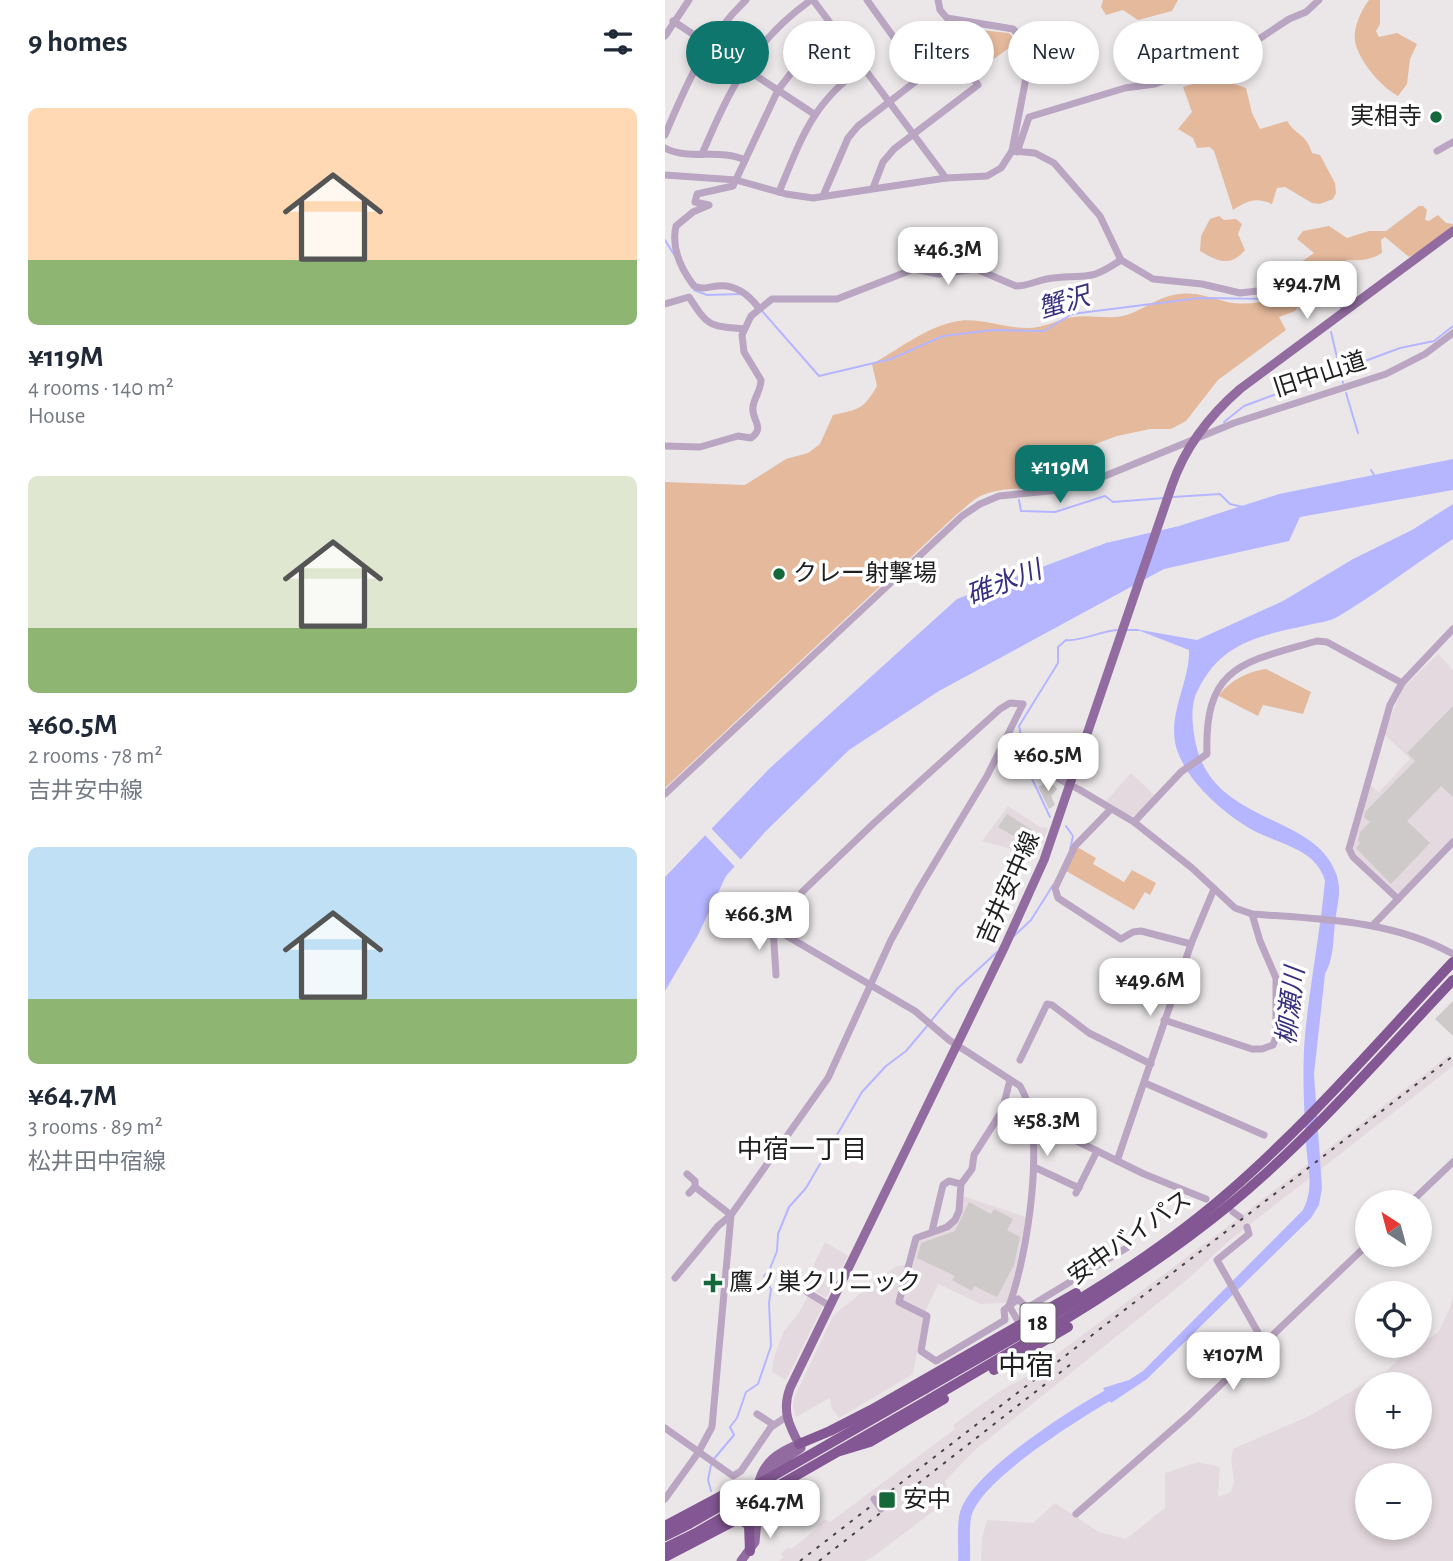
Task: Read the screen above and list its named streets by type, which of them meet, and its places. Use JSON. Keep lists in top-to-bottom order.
{
  "streets": {
    "highway": ["安中バイパス", "18"],
    "main road": ["吉井安中線"],
    "street": ["旧中山道"]
  },
  "crossings": [
    ["旧中山道", "吉井安中線"]
  ],
  "districts": ["中宿一丁目", "中宿"],
  "water": ["蟹沢", "碓氷川", "柳瀬川"],
  "places": {
    "other": ["実相寺", "クレー射撃場"],
    "health": ["鷹ノ巣クリニック"],
    "transit": ["安中"]
  },
  "north": "top left",
  "page": {
    "heading": "9 homes",
    "chip": [
      "Buy",
      "Rent",
      "Filters",
      "New",
      "Apartment"
    ],
    "list": [
      {
        "name": "¥119M",
        "note": "4 rooms · 140 m² · House"
      },
      {
        "name": "¥60.5M",
        "note": "2 rooms · 78 m² · 吉井安中線"
      },
      {
        "name": "¥64.7M",
        "note": "3 rooms · 89 m² · 松井田中宿線"
      }
    ],
    "price": [
      "¥46.3M",
      "¥94.7M",
      "¥119M",
      "¥60.5M",
      "¥66.3M",
      "¥49.6M",
      "¥58.3M",
      "¥107M",
      "¥64.7M"
    ],
    "map_buttons": ["+", "−"]
  }
}
